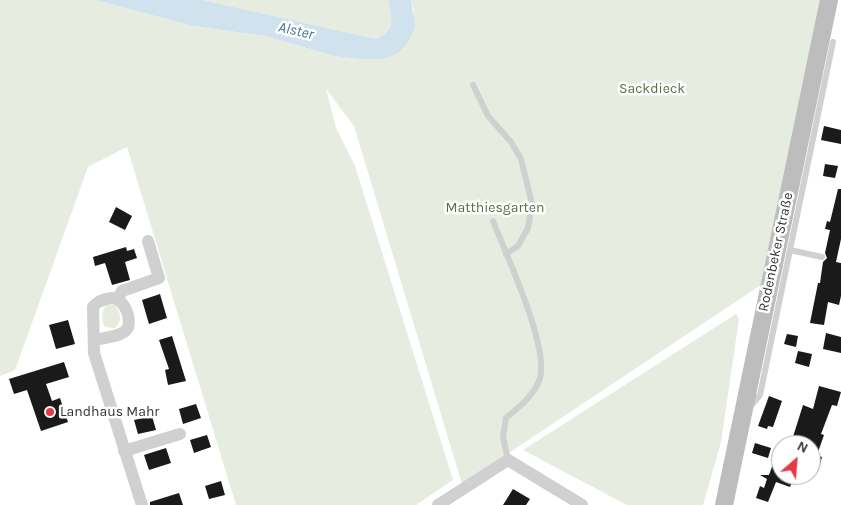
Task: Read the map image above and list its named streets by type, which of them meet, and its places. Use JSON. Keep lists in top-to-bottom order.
{
  "streets": {
    "street": ["Rodenbeker Straße"]
  },
  "water": ["Alster"],
  "parks": ["Sackdieck", "Matthiesgarten"],
  "places": ["Landhaus Mahr"],
  "north": "top right"
}
